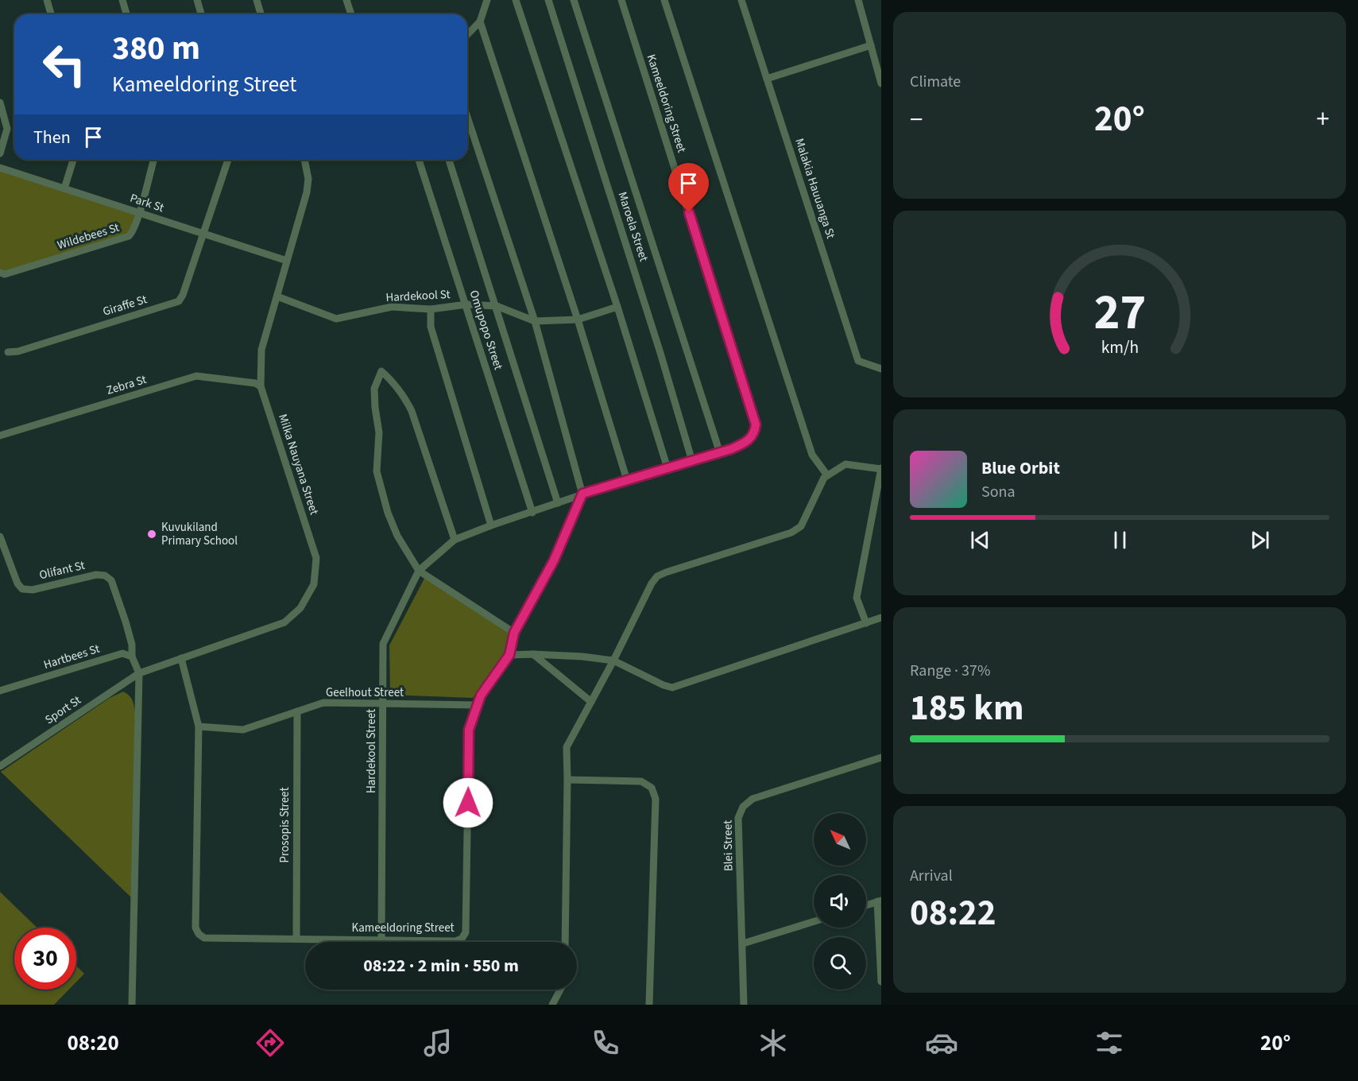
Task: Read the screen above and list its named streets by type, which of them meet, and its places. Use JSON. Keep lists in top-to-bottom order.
{
  "streets": {
    "street": [
      "Kameeldoring Street",
      "Malakia Hauuanga St",
      "Park St",
      "Maroela Street",
      "Wildebees St",
      "Hardekool St",
      "Giraffe St",
      "Omupopo Street",
      "Zebra St",
      "Milka Nauyana Street",
      "Olifant St",
      "Hartbees St",
      "Geelhout Street",
      "Sport St",
      "Hardekool Street",
      "Prosopis Street",
      "Blei Street"
    ]
  },
  "crossings": [
    ["Kameeldoring Street", "Maroela Street"],
    ["Kameeldoring Street", "Milka Nauyana Street"],
    ["Kameeldoring Street", "Geelhout Street"],
    ["Kameeldoring Street", "Hardekool Street"],
    ["Kameeldoring Street", "Prosopis Street"],
    ["Park St", "Wildebees St"],
    ["Park St", "Giraffe St"],
    ["Park St", "Milka Nauyana Street"],
    ["Hardekool St", "Omupopo Street"],
    ["Hardekool St", "Milka Nauyana Street"],
    ["Zebra St", "Milka Nauyana Street"],
    ["Milka Nauyana Street", "Sport St"],
    ["Olifant St", "Hartbees St"],
    ["Geelhout Street", "Hardekool Street"],
    ["Geelhout Street", "Prosopis Street"]
  ],
  "places": ["Kuvukiland Primary School"],
  "north": "top left",
  "page": {
    "tile": [
      "Climate",
      ["Range · 37%", "185 km"],
      ["Arrival", "08:22"]
    ],
    "turn": ["380 m", "Kameeldoring Street"],
    "heat": ["−", "20°", "+"],
    "then": "Then",
    "song": ["Blue Orbit", "Sona"],
    "limit": "30",
    "trip": "08:22 · 2 min · 550 m",
    "tabs": ["08:20", "20°"],
    "gauge": ["27", "km/h"]
  }
}
